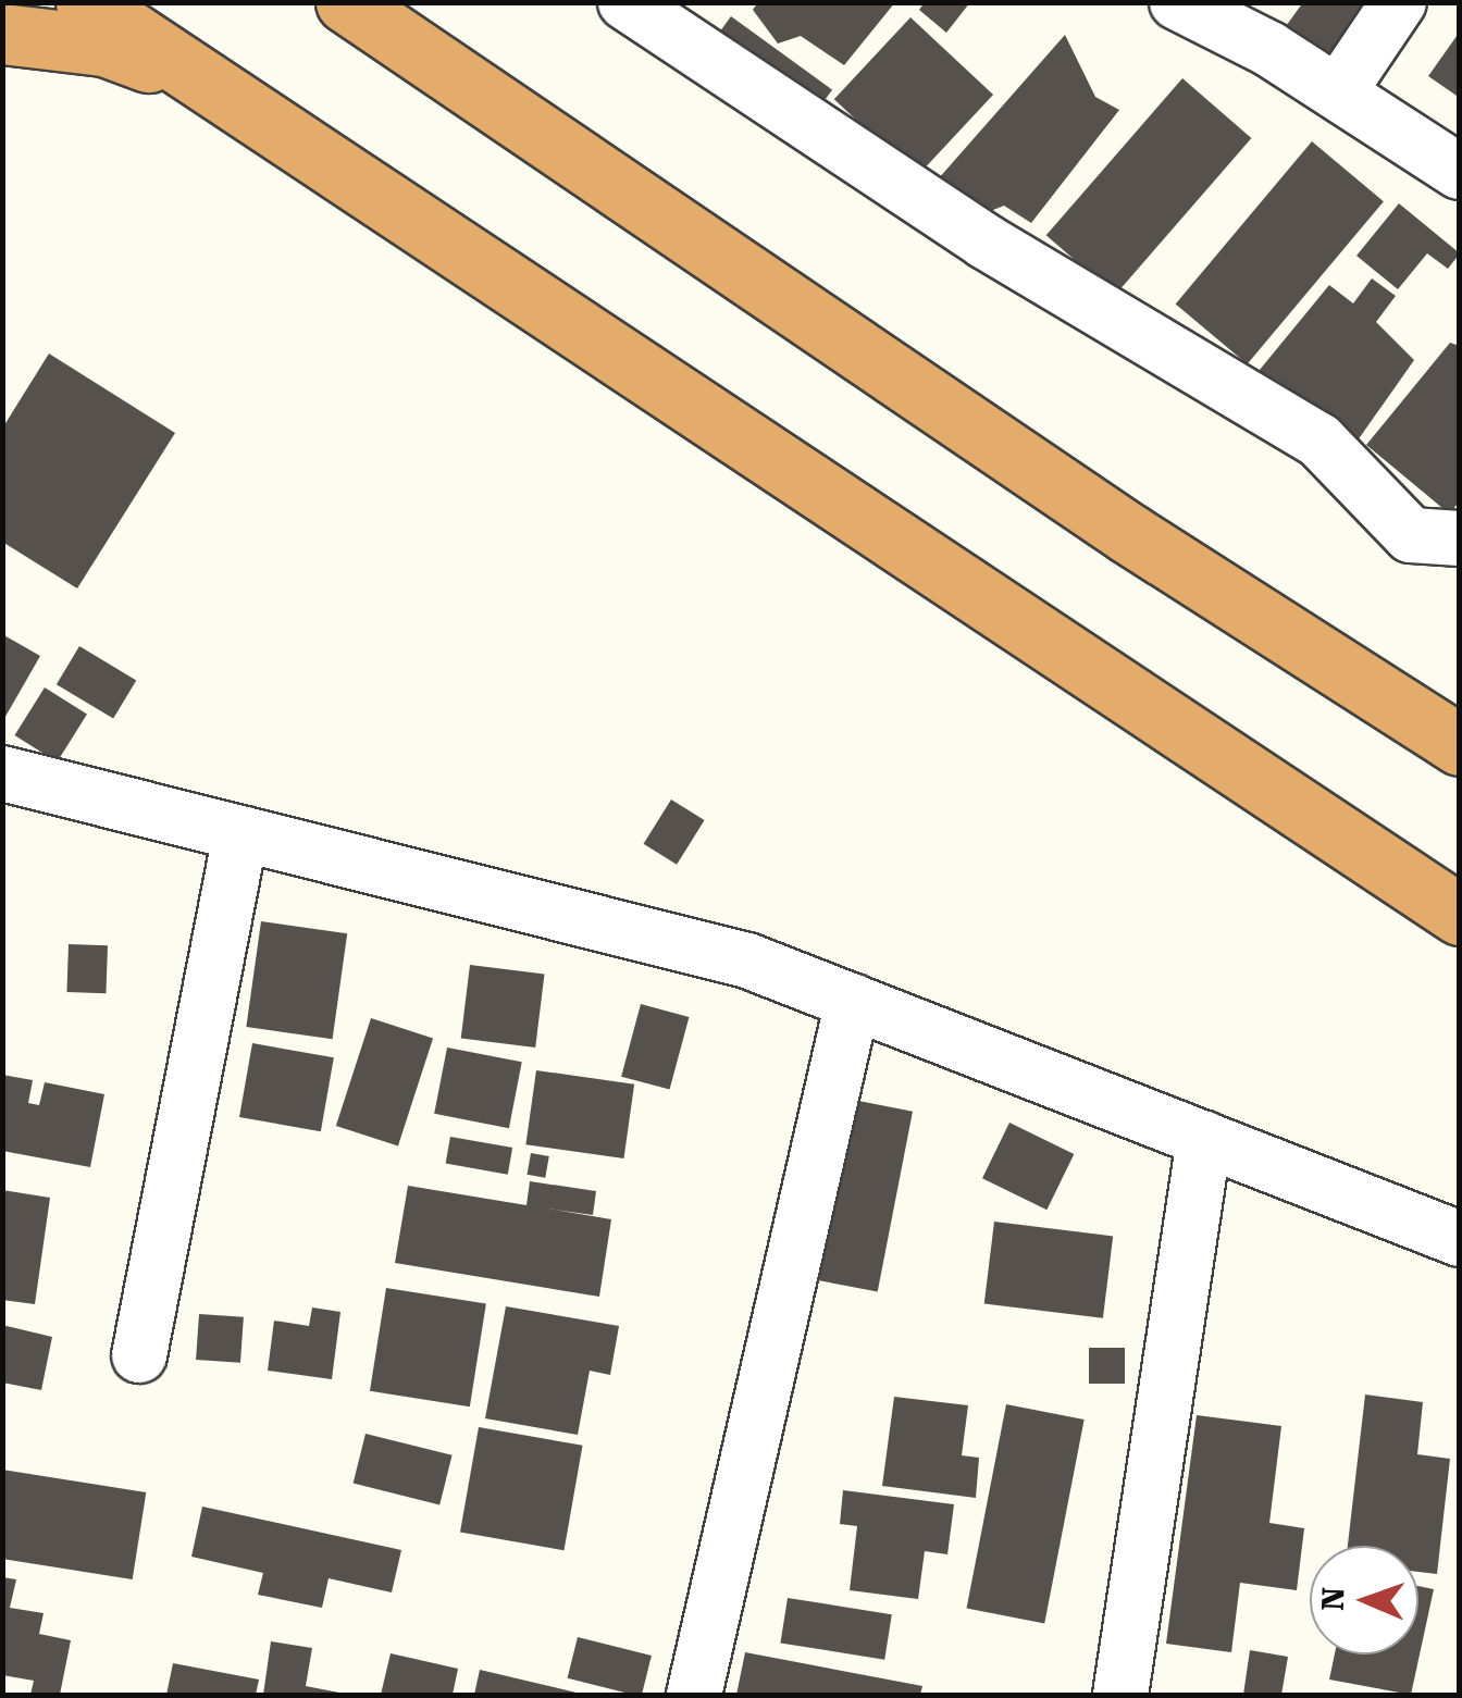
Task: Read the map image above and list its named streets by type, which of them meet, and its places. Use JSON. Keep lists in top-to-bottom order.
{
  "north": "left"
}
